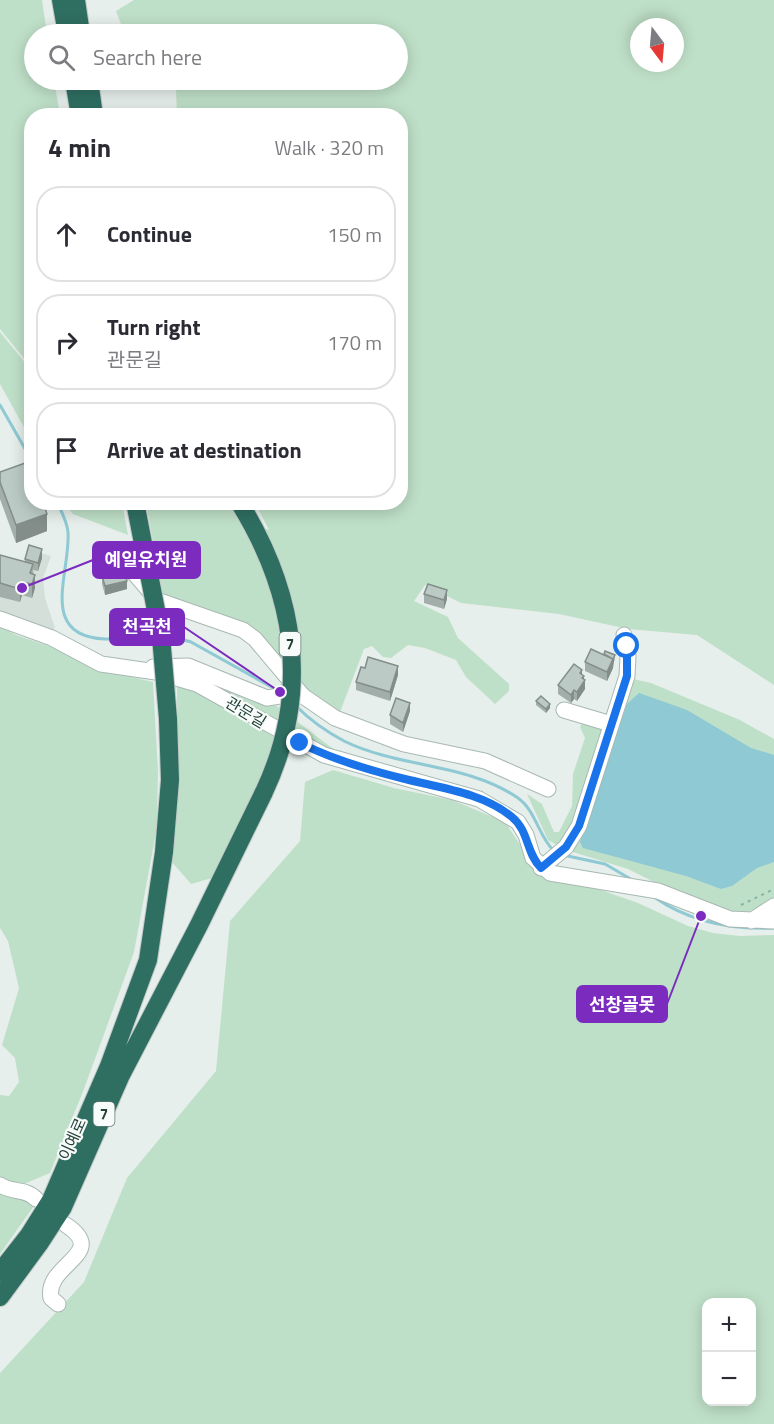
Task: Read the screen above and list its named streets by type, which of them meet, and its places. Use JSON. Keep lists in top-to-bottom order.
{
  "streets": {
    "highway": ["7", "이예로"],
    "street": ["관문길"]
  },
  "places": ["예일유치원", "천곡천", "선창골못"],
  "north": "bottom",
  "page": {
    "search": "Search here",
    "heading": ["4 min", "Walk · 320 m"],
    "list": [
      ["Continue", "150 m"],
      ["Turn right", "관문길", "170 m"],
      "Arrive at destination"
    ],
    "map_buttons": ["+", "−"]
  }
}
